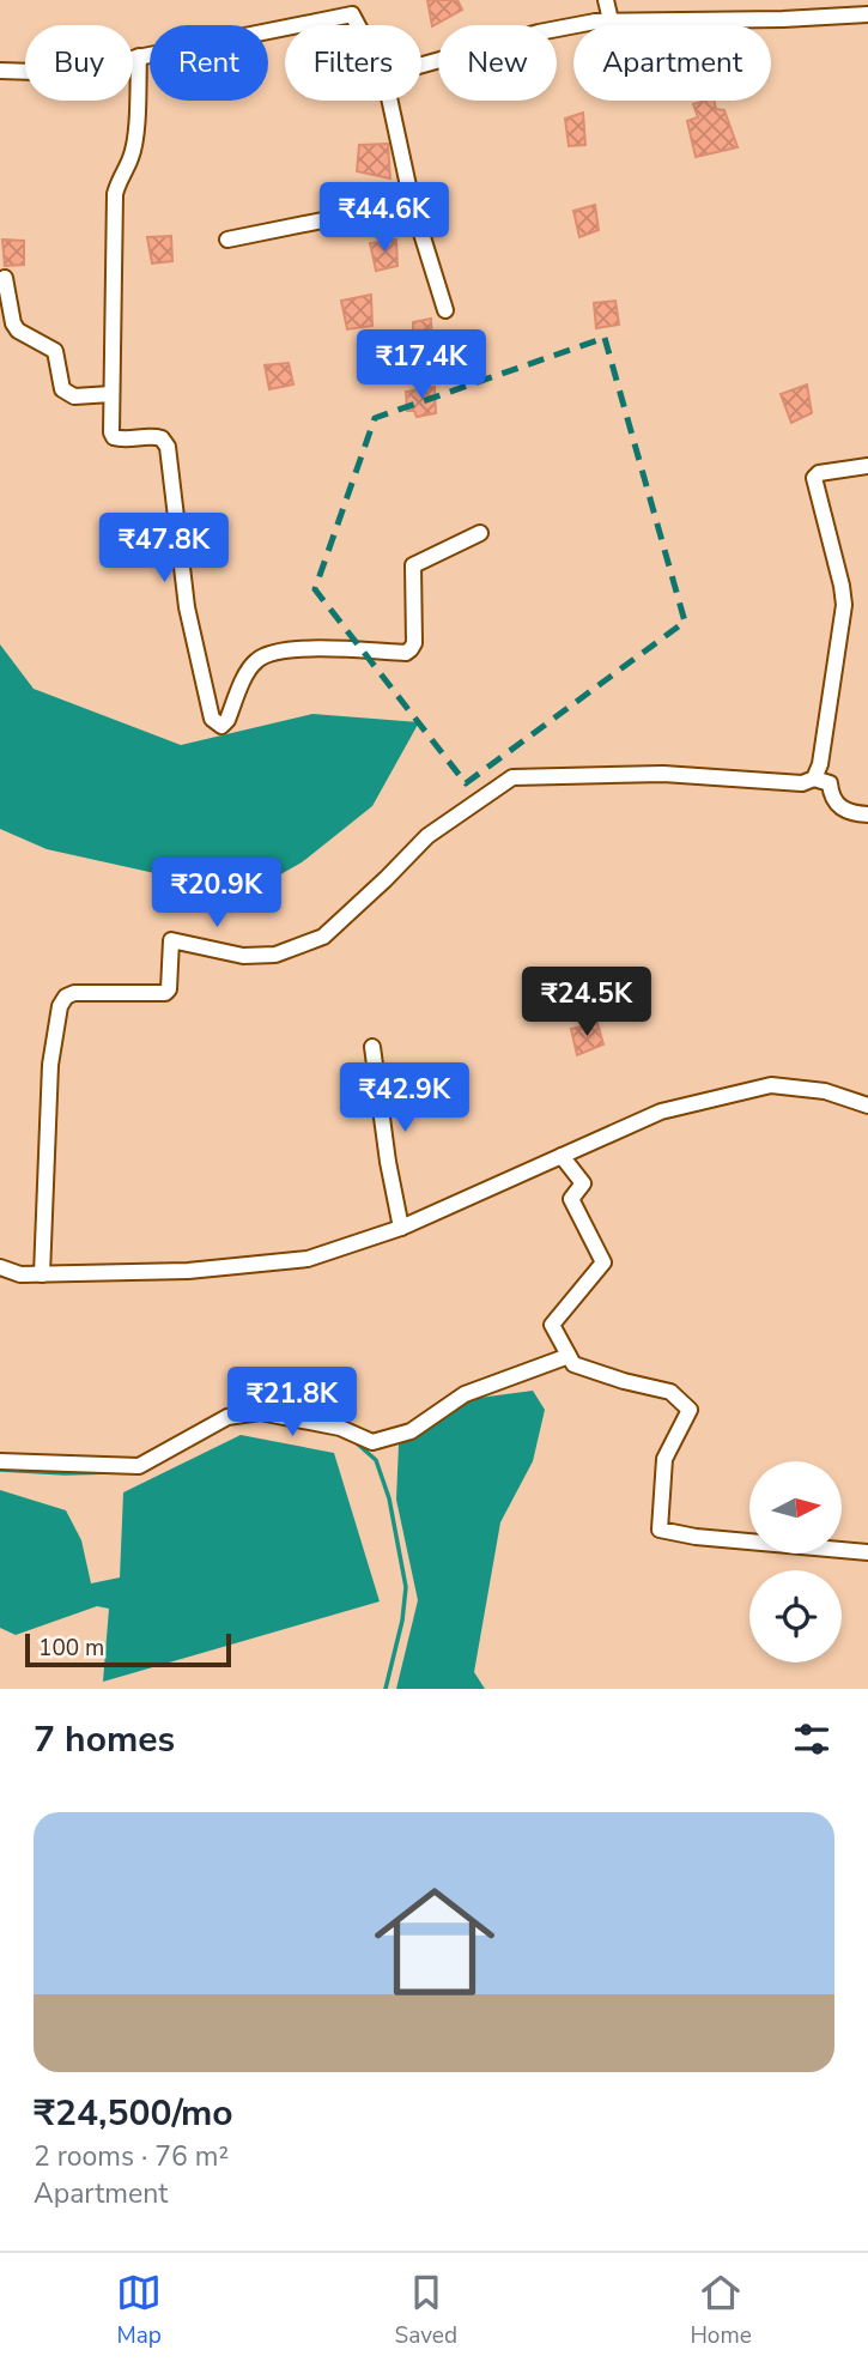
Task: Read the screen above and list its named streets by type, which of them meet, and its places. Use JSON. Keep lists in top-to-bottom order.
{
  "scale_bar": "100 m",
  "north": "right",
  "page": {
    "chip": [
      "Buy",
      "Rent",
      "Filters",
      "New",
      "Apartment"
    ],
    "price": [
      "₹44.6K",
      "₹17.4K",
      "₹47.8K",
      "₹20.9K",
      "₹24.5K",
      "₹42.9K",
      "₹21.8K"
    ],
    "scale": "100 m",
    "heading": "7 homes",
    "list": [
      {
        "name": "₹24,500/mo",
        "note": "2 rooms · 76 m² · Apartment"
      }
    ],
    "tabs": ["Map", "Saved", "Home"]
  }
}
